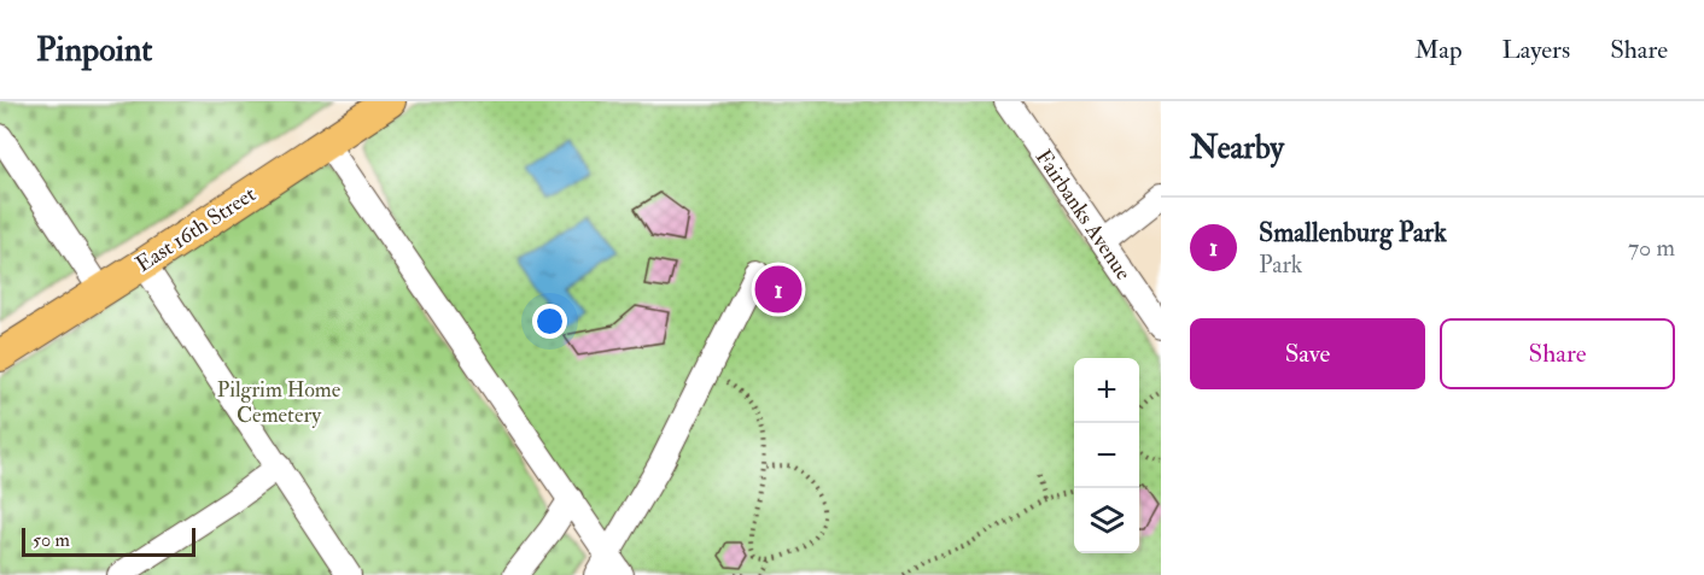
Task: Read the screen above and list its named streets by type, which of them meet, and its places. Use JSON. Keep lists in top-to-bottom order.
{
  "streets": {
    "main road": ["East 16th Street"],
    "street": ["Fairbanks Avenue"]
  },
  "parks": ["Pilgrim Home Cemetery"],
  "scale_bar": "50 m",
  "page": {
    "header": "Pinpoint",
    "nav": ["Map", "Layers", "Share"],
    "heading": "Nearby",
    "list": [
      {
        "mark": "1",
        "name": "Smallenburg Park",
        "note": "Park",
        "value": "70 m"
      }
    ],
    "pins": "1",
    "buttons": ["Save", "Share"],
    "map_buttons": ["+", "−"],
    "scale": "50 m"
  }
}
